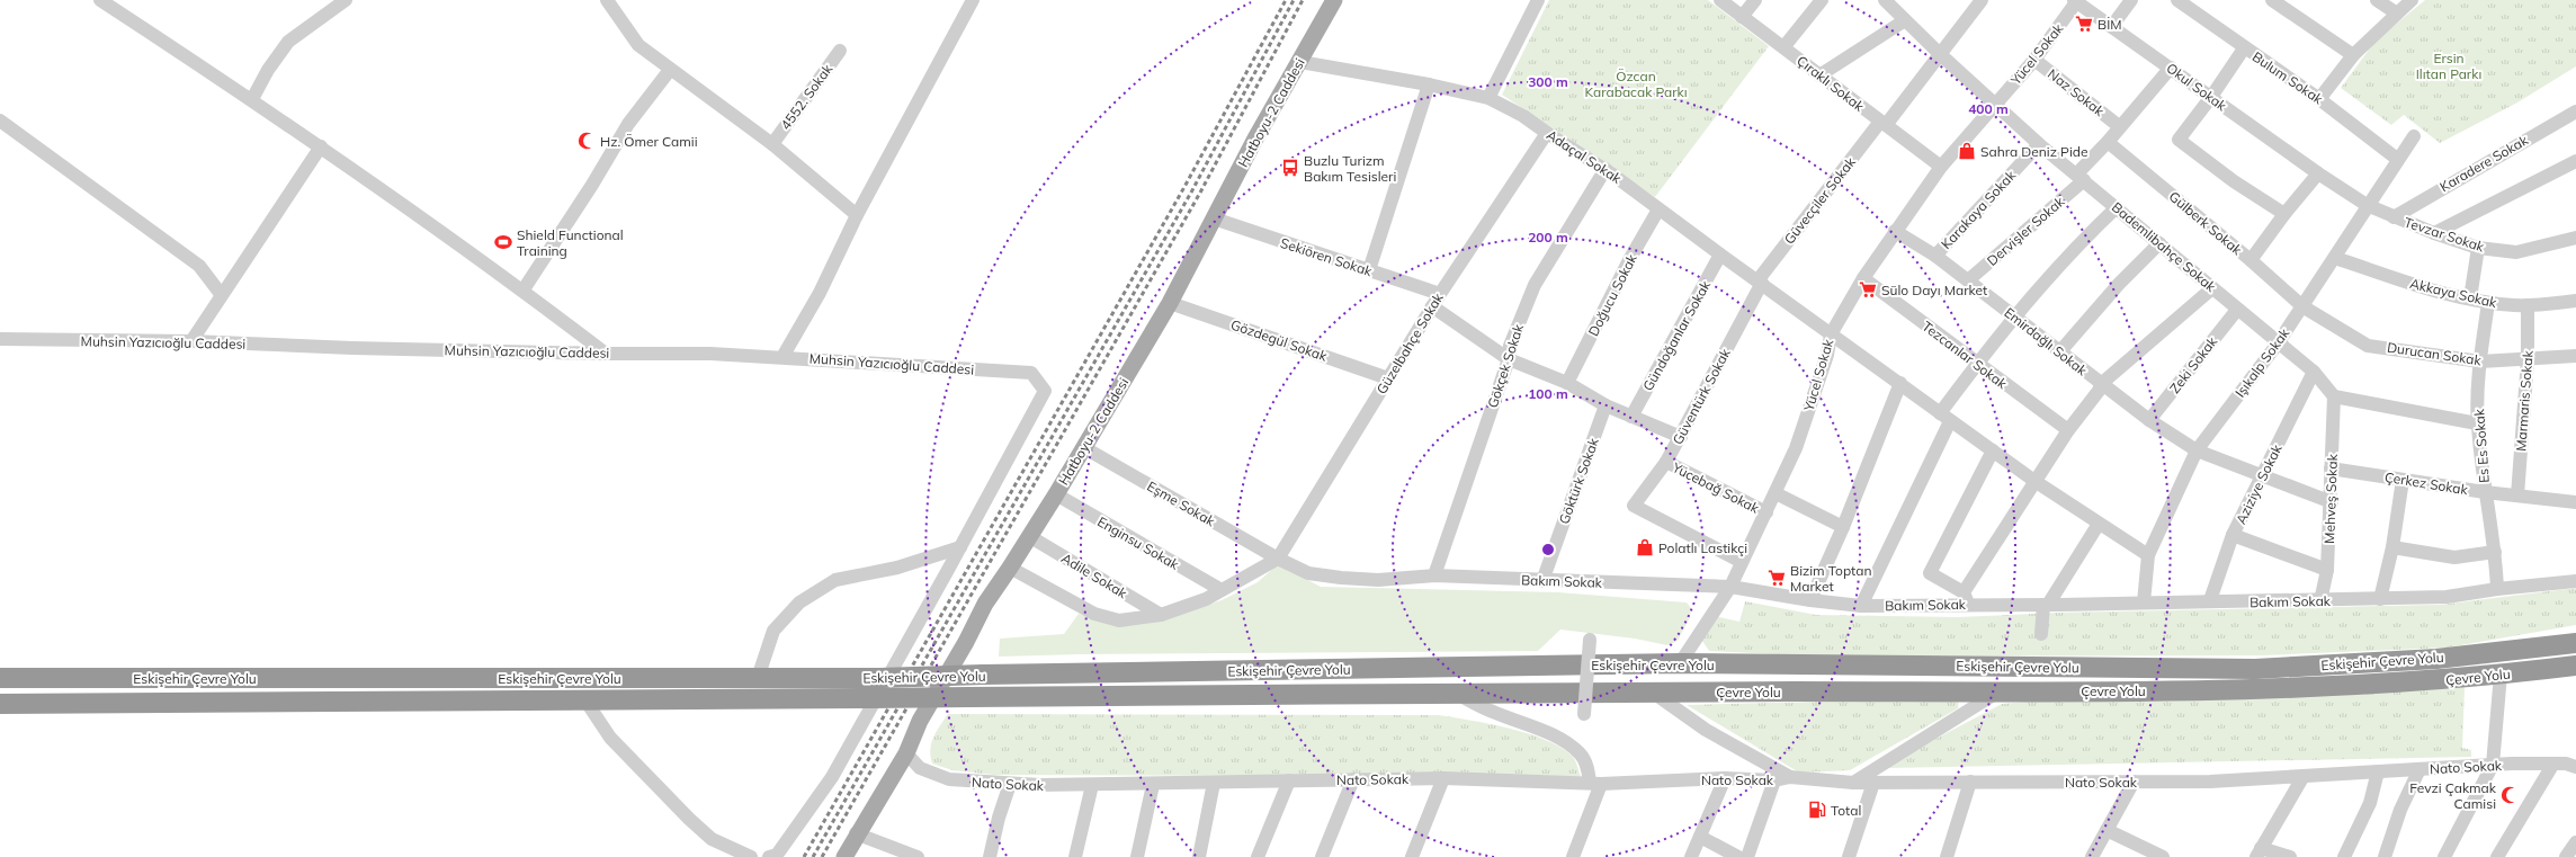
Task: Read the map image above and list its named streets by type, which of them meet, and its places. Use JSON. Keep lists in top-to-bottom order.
{
  "streets": {
    "highway": ["Eskişehir Çevre Yolu", "Çevre Yolu"],
    "main road": ["Hatboyu-2 Caddesi"],
    "street": [
      "Yücel Sokak",
      "Bulum Sokak",
      "Çıraklı Sokak",
      "Okul Sokak",
      "Naz Sokak",
      "4552. Sokak",
      "Adaçal Sokak",
      "Karadere Sokak",
      "Güvecçiler Sokak",
      "Karakaya Sokak",
      "Gülberk Sokak",
      "Dervişler Sokak",
      "Tevzar Sokak",
      "Bademlibahçe Sokak",
      "Sekiören Sokak",
      "Akkaya Sokak",
      "Doğucu Sokak",
      "Gündoğanlar Sokak",
      "Gözdegül Sokak",
      "Emirdağlı Sokak",
      "Muhsin Yazıcıoğlu Caddesi",
      "Güzelbahçe Sokak",
      "Durucan Sokak",
      "Tezcanlar Sokak",
      "Işıkalp Sokak",
      "Zeki Sokak",
      "Gökçek Sokak",
      "Güventürk Sokak",
      "Marmaris Sokak",
      "Es Es Sokak",
      "Göktürk Sokak",
      "Çerkez Sokak",
      "Aziziye Sokak",
      "Yücebağ Sokak",
      "Mehveş Sokak",
      "Eşme Sokak",
      "Enginsu Sokak",
      "Adile Sokak",
      "Bakım Sokak",
      "Nato Sokak"
    ]
  },
  "crossings": [
    ["Yücel Sokak", "Çıraklı Sokak"],
    ["Yücel Sokak", "Okul Sokak"],
    ["Yücel Sokak", "Naz Sokak"],
    ["Yücel Sokak", "Adaçal Sokak"],
    ["Yücel Sokak", "Bademlibahçe Sokak"],
    ["Yücel Sokak", "Emirdağlı Sokak"],
    ["Yücel Sokak", "Tezcanlar Sokak"],
    ["Yücel Sokak", "Güventürk Sokak"],
    ["Yücel Sokak", "Yücebağ Sokak"],
    ["Yücel Sokak", "Bakım Sokak"],
    ["Yücel Sokak", "Eskişehir Çevre Yolu"],
    ["Bulum Sokak", "Işıkalp Sokak"],
    ["Çıraklı Sokak", "Güvecçiler Sokak"],
    ["Okul Sokak", "Dervişler Sokak"],
    ["Okul Sokak", "Tevzar Sokak"],
    ["Okul Sokak", "Işıkalp Sokak"],
    ["Naz Sokak", "Dervişler Sokak"],
    ["Hatboyu-2 Caddesi", "Adaçal Sokak"],
    ["Hatboyu-2 Caddesi", "Sekiören Sokak"],
    ["Hatboyu-2 Caddesi", "Gözdegül Sokak"],
    ["Hatboyu-2 Caddesi", "Eşme Sokak"],
    ["Hatboyu-2 Caddesi", "Enginsu Sokak"],
    ["Hatboyu-2 Caddesi", "Adile Sokak"],
    ["Hatboyu-2 Caddesi", "Nato Sokak"],
    ["Adaçal Sokak", "Güvecçiler Sokak"],
    ["Adaçal Sokak", "Doğucu Sokak"],
    ["Adaçal Sokak", "Gündoğanlar Sokak"],
    ["Adaçal Sokak", "Güzelbahçe Sokak"],
    ["Adaçal Sokak", "Işıkalp Sokak"],
    ["Adaçal Sokak", "Gökçek Sokak"],
    ["Adaçal Sokak", "Güventürk Sokak"],
    ["Karadere Sokak", "Tevzar Sokak"],
    ["Güvecçiler Sokak", "Bademlibahçe Sokak"],
    ["Güvecçiler Sokak", "Güventürk Sokak"],
    ["Karakaya Sokak", "Bademlibahçe Sokak"],
    ["Karakaya Sokak", "Emirdağlı Sokak"],
    ["Gülberk Sokak", "Dervişler Sokak"],
    ["Gülberk Sokak", "Durucan Sokak"],
    ["Gülberk Sokak", "Işıkalp Sokak"],
    ["Dervişler Sokak", "Bademlibahçe Sokak"],
    ["Dervişler Sokak", "Emirdağlı Sokak"],
    ["Tevzar Sokak", "Işıkalp Sokak"],
    ["Bademlibahçe Sokak", "Işıkalp Sokak"],
    ["Bademlibahçe Sokak", "Zeki Sokak"],
    ["Bademlibahçe Sokak", "Aziziye Sokak"],
    ["Bademlibahçe Sokak", "Mehveş Sokak"],
    ["Sekiören Sokak", "Güzelbahçe Sokak"],
    ["Akkaya Sokak", "Işıkalp Sokak"],
    ["Akkaya Sokak", "Marmaris Sokak"],
    ["Akkaya Sokak", "Es Es Sokak"],
    ["Gözdegül Sokak", "Güzelbahçe Sokak"],
    ["Emirdağlı Sokak", "Işıkalp Sokak"],
    ["Emirdağlı Sokak", "Zeki Sokak"],
    ["Emirdağlı Sokak", "Aziziye Sokak"],
    ["Emirdağlı Sokak", "Mehveş Sokak"],
    ["Güzelbahçe Sokak", "Eşme Sokak"],
    ["Güzelbahçe Sokak", "Bakım Sokak"],
    ["Durucan Sokak", "Işıkalp Sokak"],
    ["Durucan Sokak", "Marmaris Sokak"],
    ["Durucan Sokak", "Es Es Sokak"],
    ["Işıkalp Sokak", "Bakım Sokak"],
    ["Gökçek Sokak", "Bakım Sokak"],
    ["Güventürk Sokak", "Yücebağ Sokak"],
    ["Marmaris Sokak", "Çerkez Sokak"],
    ["Es Es Sokak", "Çerkez Sokak"],
    ["Es Es Sokak", "Bakım Sokak"],
    ["Göktürk Sokak", "Bakım Sokak"],
    ["Çerkez Sokak", "Mehveş Sokak"],
    ["Aziziye Sokak", "Bakım Sokak"],
    ["Mehveş Sokak", "Bakım Sokak"],
    ["Eşme Sokak", "Bakım Sokak"],
    ["Eskişehir Çevre Yolu", "Çevre Yolu"]
  ],
  "parks": ["Ersin Ilıtan Parkı", "Özcan Karabacak Parkı"],
  "places": {
    "supermarket": ["BİM", "Sülo Dayı Market", "Bizim Toptan Market"],
    "mosque": ["Hz. Ömer Camii", "Fevzi Çakmak Camisi"],
    "shop": ["Sahra Deniz Pide", "Polatlı Lastikçi"],
    "bus stop": ["Buzlu Turizm Bakım Tesisleri"],
    "sports": ["Shield Functional Training"],
    "fuel station": ["Total"]
  },
  "rings": [
    "300 m",
    "400 m",
    "200 m",
    "100 m"
  ]
}
